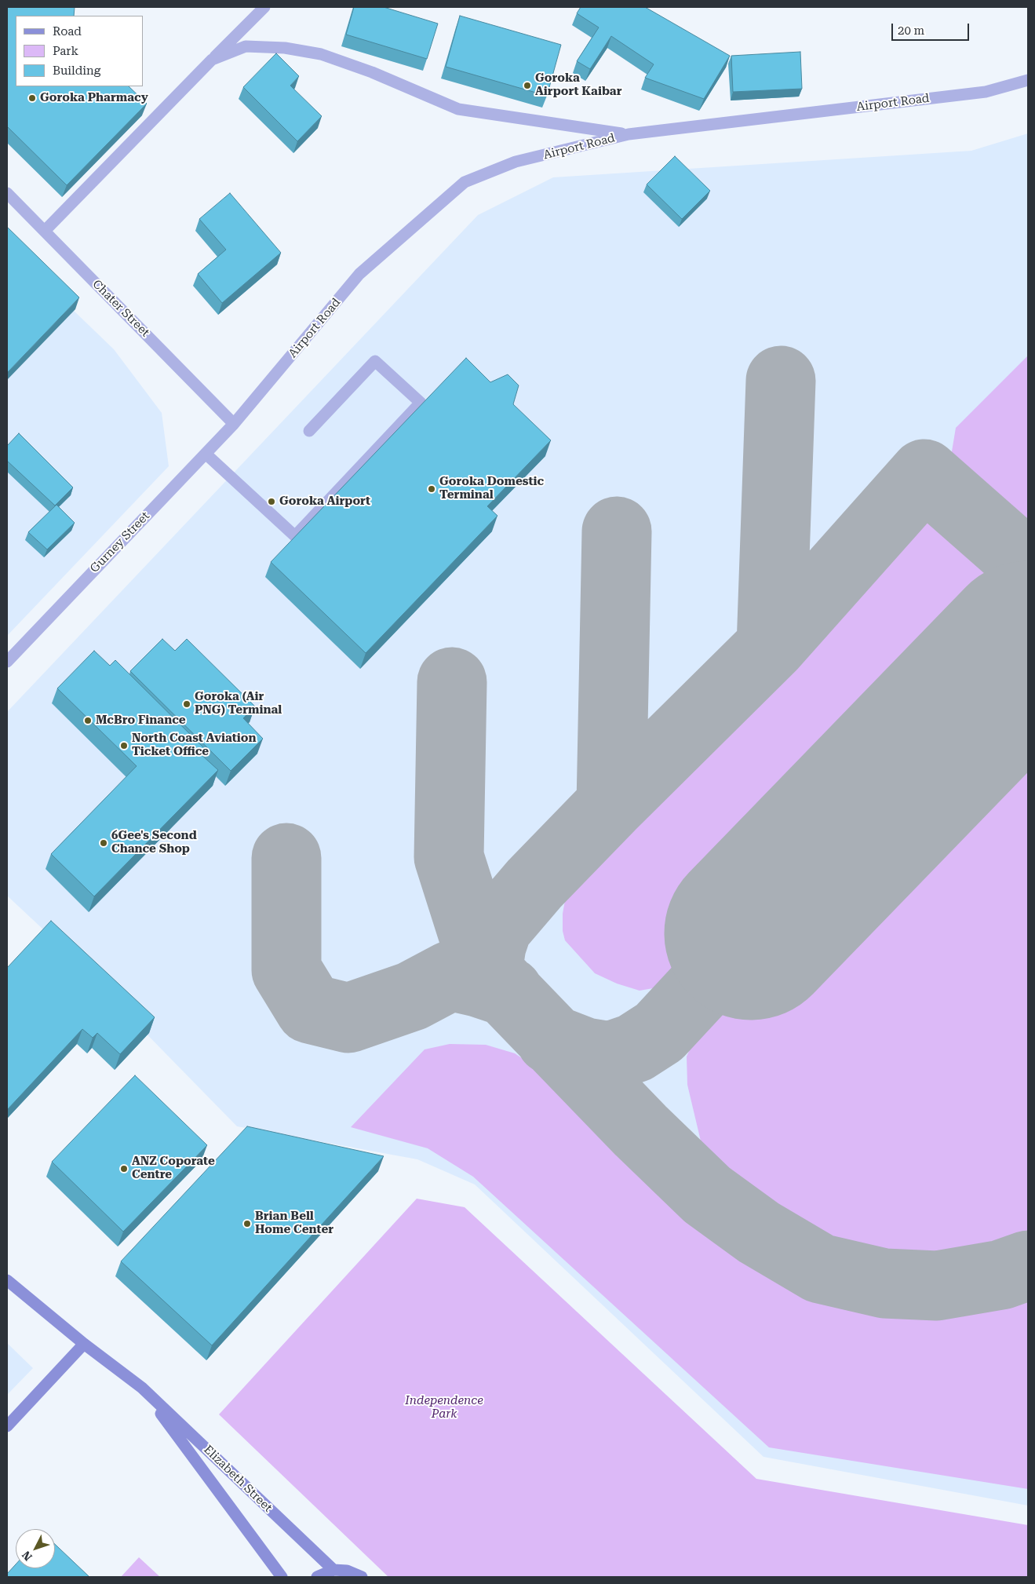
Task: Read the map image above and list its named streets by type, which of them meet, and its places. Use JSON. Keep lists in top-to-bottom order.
{
  "streets": {
    "main road": ["Elizabeth Street"],
    "street": ["Airport Road", "Chater Street", "Gurney Street"]
  },
  "crossings": [
    ["Airport Road", "Chater Street"],
    ["Airport Road", "Gurney Street"],
    ["Chater Street", "Gurney Street"]
  ],
  "parks": ["Independence Park"],
  "places": [
    "Goroka Airport Kaibar",
    "Goroka Pharmacy",
    "Goroka Domestic Terminal",
    "Goroka Airport",
    "Goroka (Air PNG) Terminal",
    "McBro Finance",
    "North Coast Aviation Ticket Office",
    "6Gee's Second Chance Shop",
    "ANZ Coporate Centre",
    "Brian Bell Home Center"
  ],
  "legend": ["Road", "Park", "Building"],
  "scale_bar": "20 m",
  "north": "bottom left"
}
